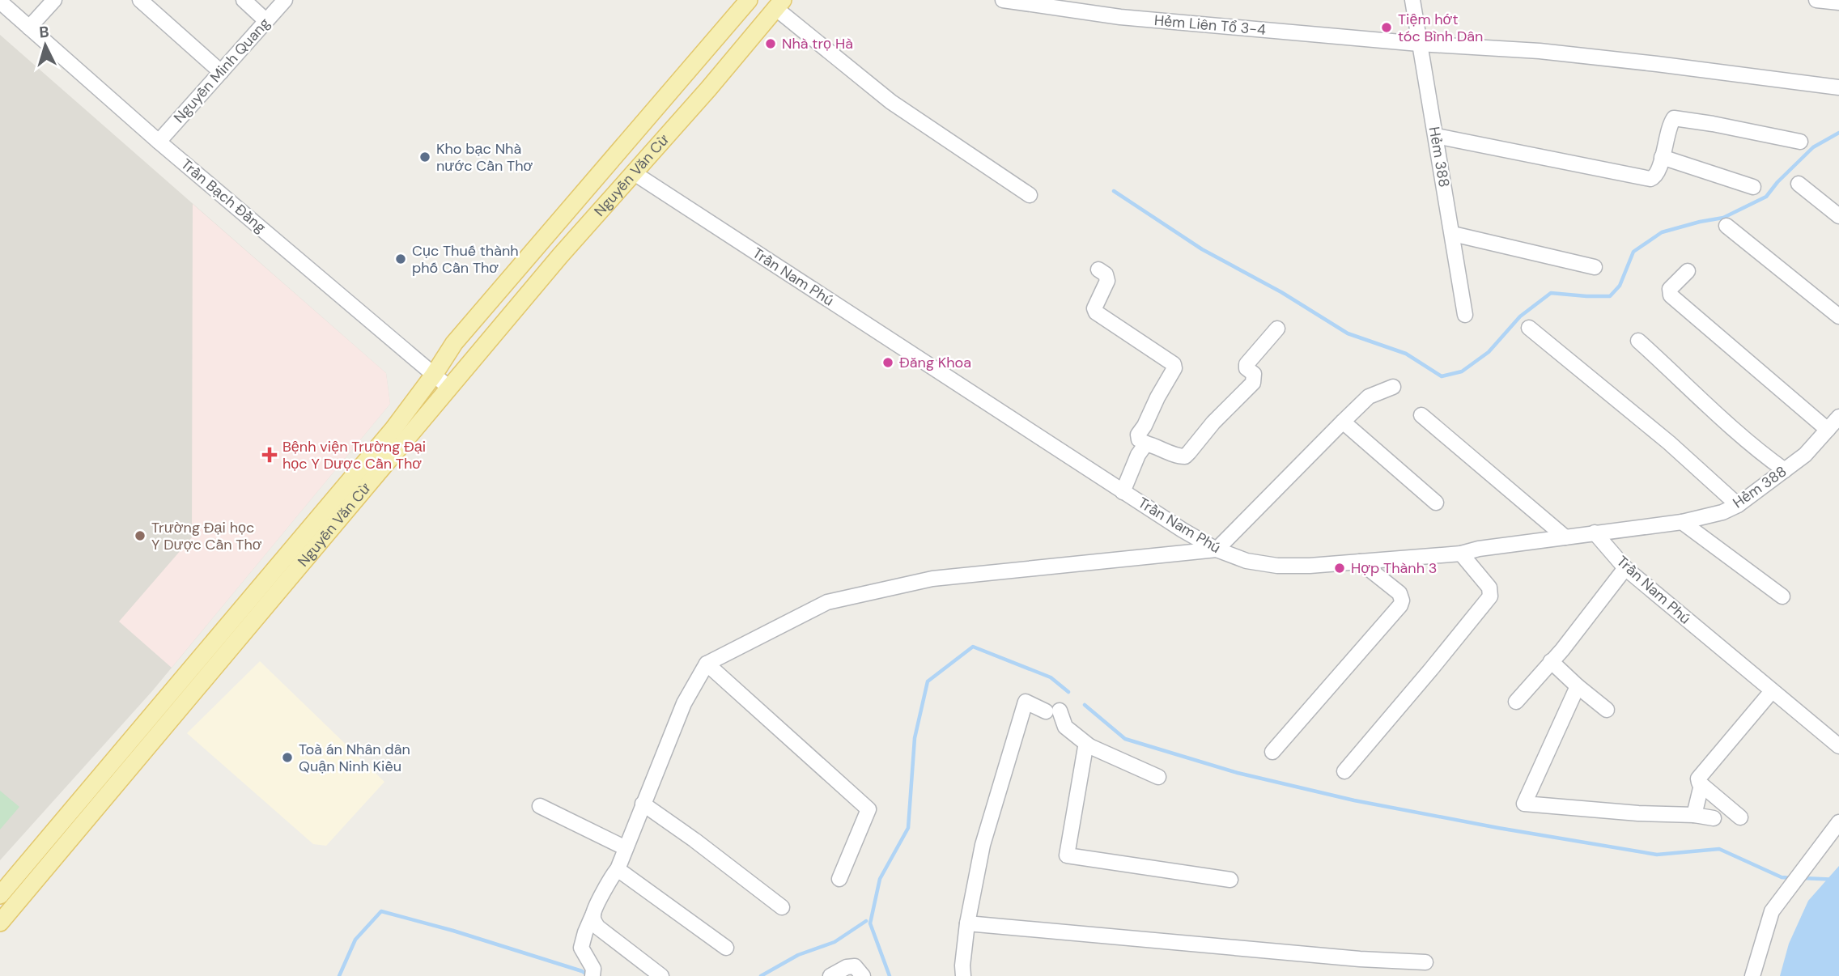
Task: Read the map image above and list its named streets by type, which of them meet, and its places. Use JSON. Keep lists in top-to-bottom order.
{
  "streets": {
    "main road": ["Nguyễn Văn Cừ"],
    "street": [
      "Hẻm Liên Tổ 3-4",
      "Nguyễn Minh Quang",
      "Hẻm 388",
      "Trần Bạch Đằng",
      "Trần Nam Phú"
    ]
  },
  "crossings": [
    ["Hẻm Liên Tổ 3-4", "Hẻm 388"],
    ["Nguyễn Minh Quang", "Trần Bạch Đằng"],
    ["Hẻm 388", "Trần Nam Phú"],
    ["Nguyễn Văn Cừ", "Trần Bạch Đằng"],
    ["Nguyễn Văn Cừ", "Trần Nam Phú"]
  ],
  "places": {
    "other": [
      "Tiệm hớt tóc Bình Dân",
      "Nhà trọ Hà",
      "Kho bạc Nhà nước Cần Thơ",
      "Cục Thuế thành phố Cần Thơ",
      "Đăng Khoa",
      "Trường Đại học Y Dược Cần Thơ",
      "Hợp Thành 3",
      "Toà án Nhân dân Quận Ninh Kiều"
    ],
    "health": ["Bệnh viện Trường Đại học Y Dược Cần Thơ"]
  },
  "north": "top"
}
